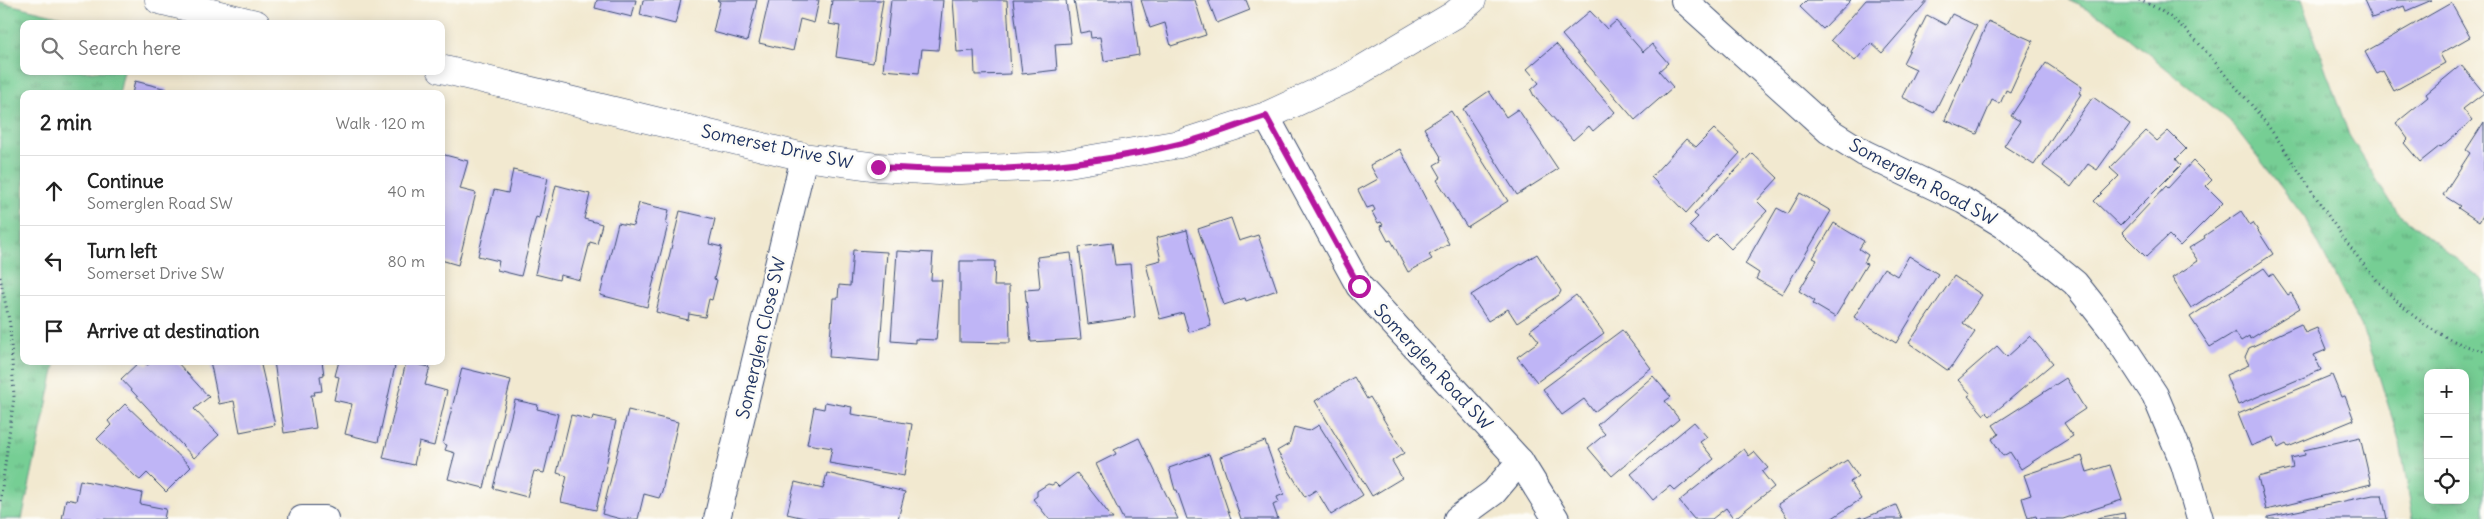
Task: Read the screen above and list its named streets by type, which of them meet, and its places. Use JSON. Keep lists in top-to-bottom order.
{
  "streets": {
    "street": ["Somerset Drive SW", "Somerglen Road SW", "Somerglen Close SW"]
  },
  "crossings": [
    ["Somerset Drive SW", "Somerglen Road SW"],
    ["Somerset Drive SW", "Somerglen Close SW"]
  ],
  "page": {
    "search": "Search here",
    "heading": ["2 min", "Walk · 120 m"],
    "list": [
      ["Continue", "Somerglen Road SW", "40 m"],
      ["Turn left", "Somerset Drive SW", "80 m"],
      "Arrive at destination"
    ],
    "map_buttons": ["+", "−"]
  }
}
